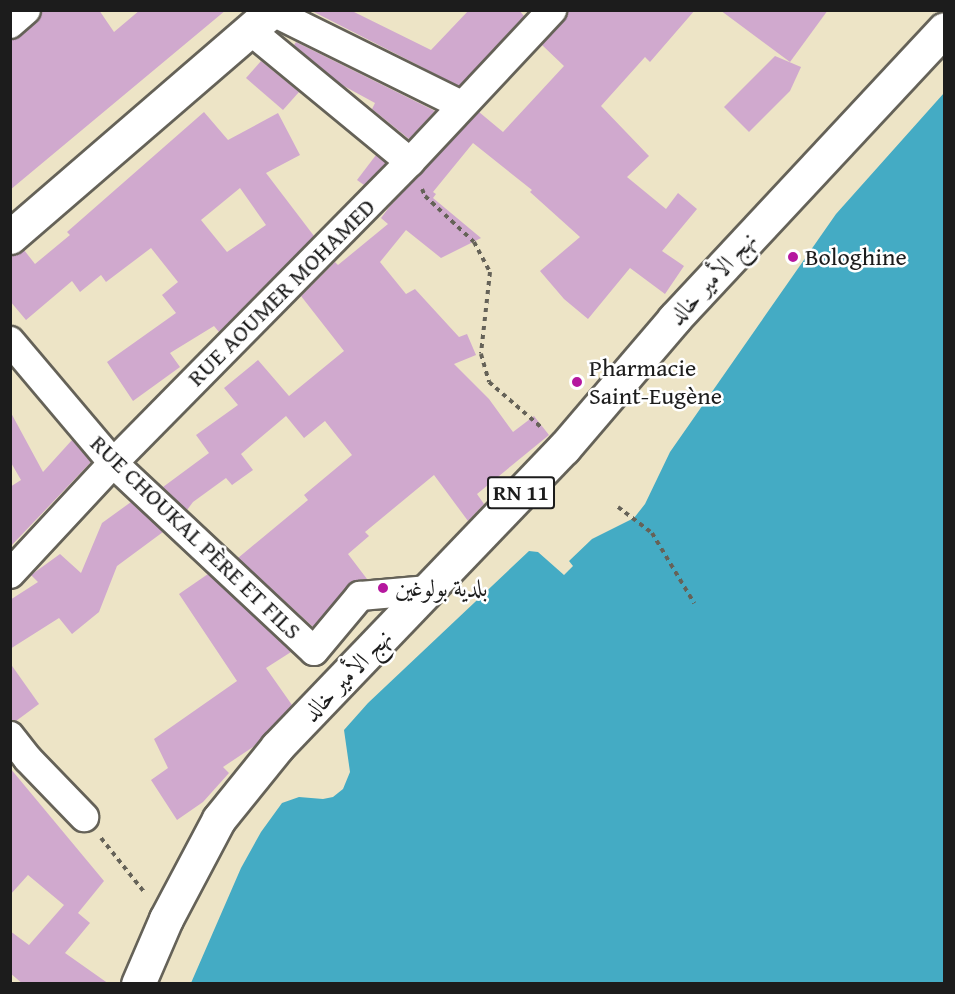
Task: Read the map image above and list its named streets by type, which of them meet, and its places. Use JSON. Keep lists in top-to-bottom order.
{
  "streets": {
    "main road": ["نهج الأمير خالد", "RN 11"],
    "street": ["RUE AOUMER MOHAMED", "RUE CHOUKAL PÈRE ET FILS"]
  },
  "crossings": [
    ["نهج الأمير خالد", "RUE CHOUKAL PÈRE ET FILS"],
    ["RUE AOUMER MOHAMED", "RUE CHOUKAL PÈRE ET FILS"]
  ],
  "places": ["Bologhine", "Pharmacie Saint-Eugène", "بلدية بولوغين"]
}
